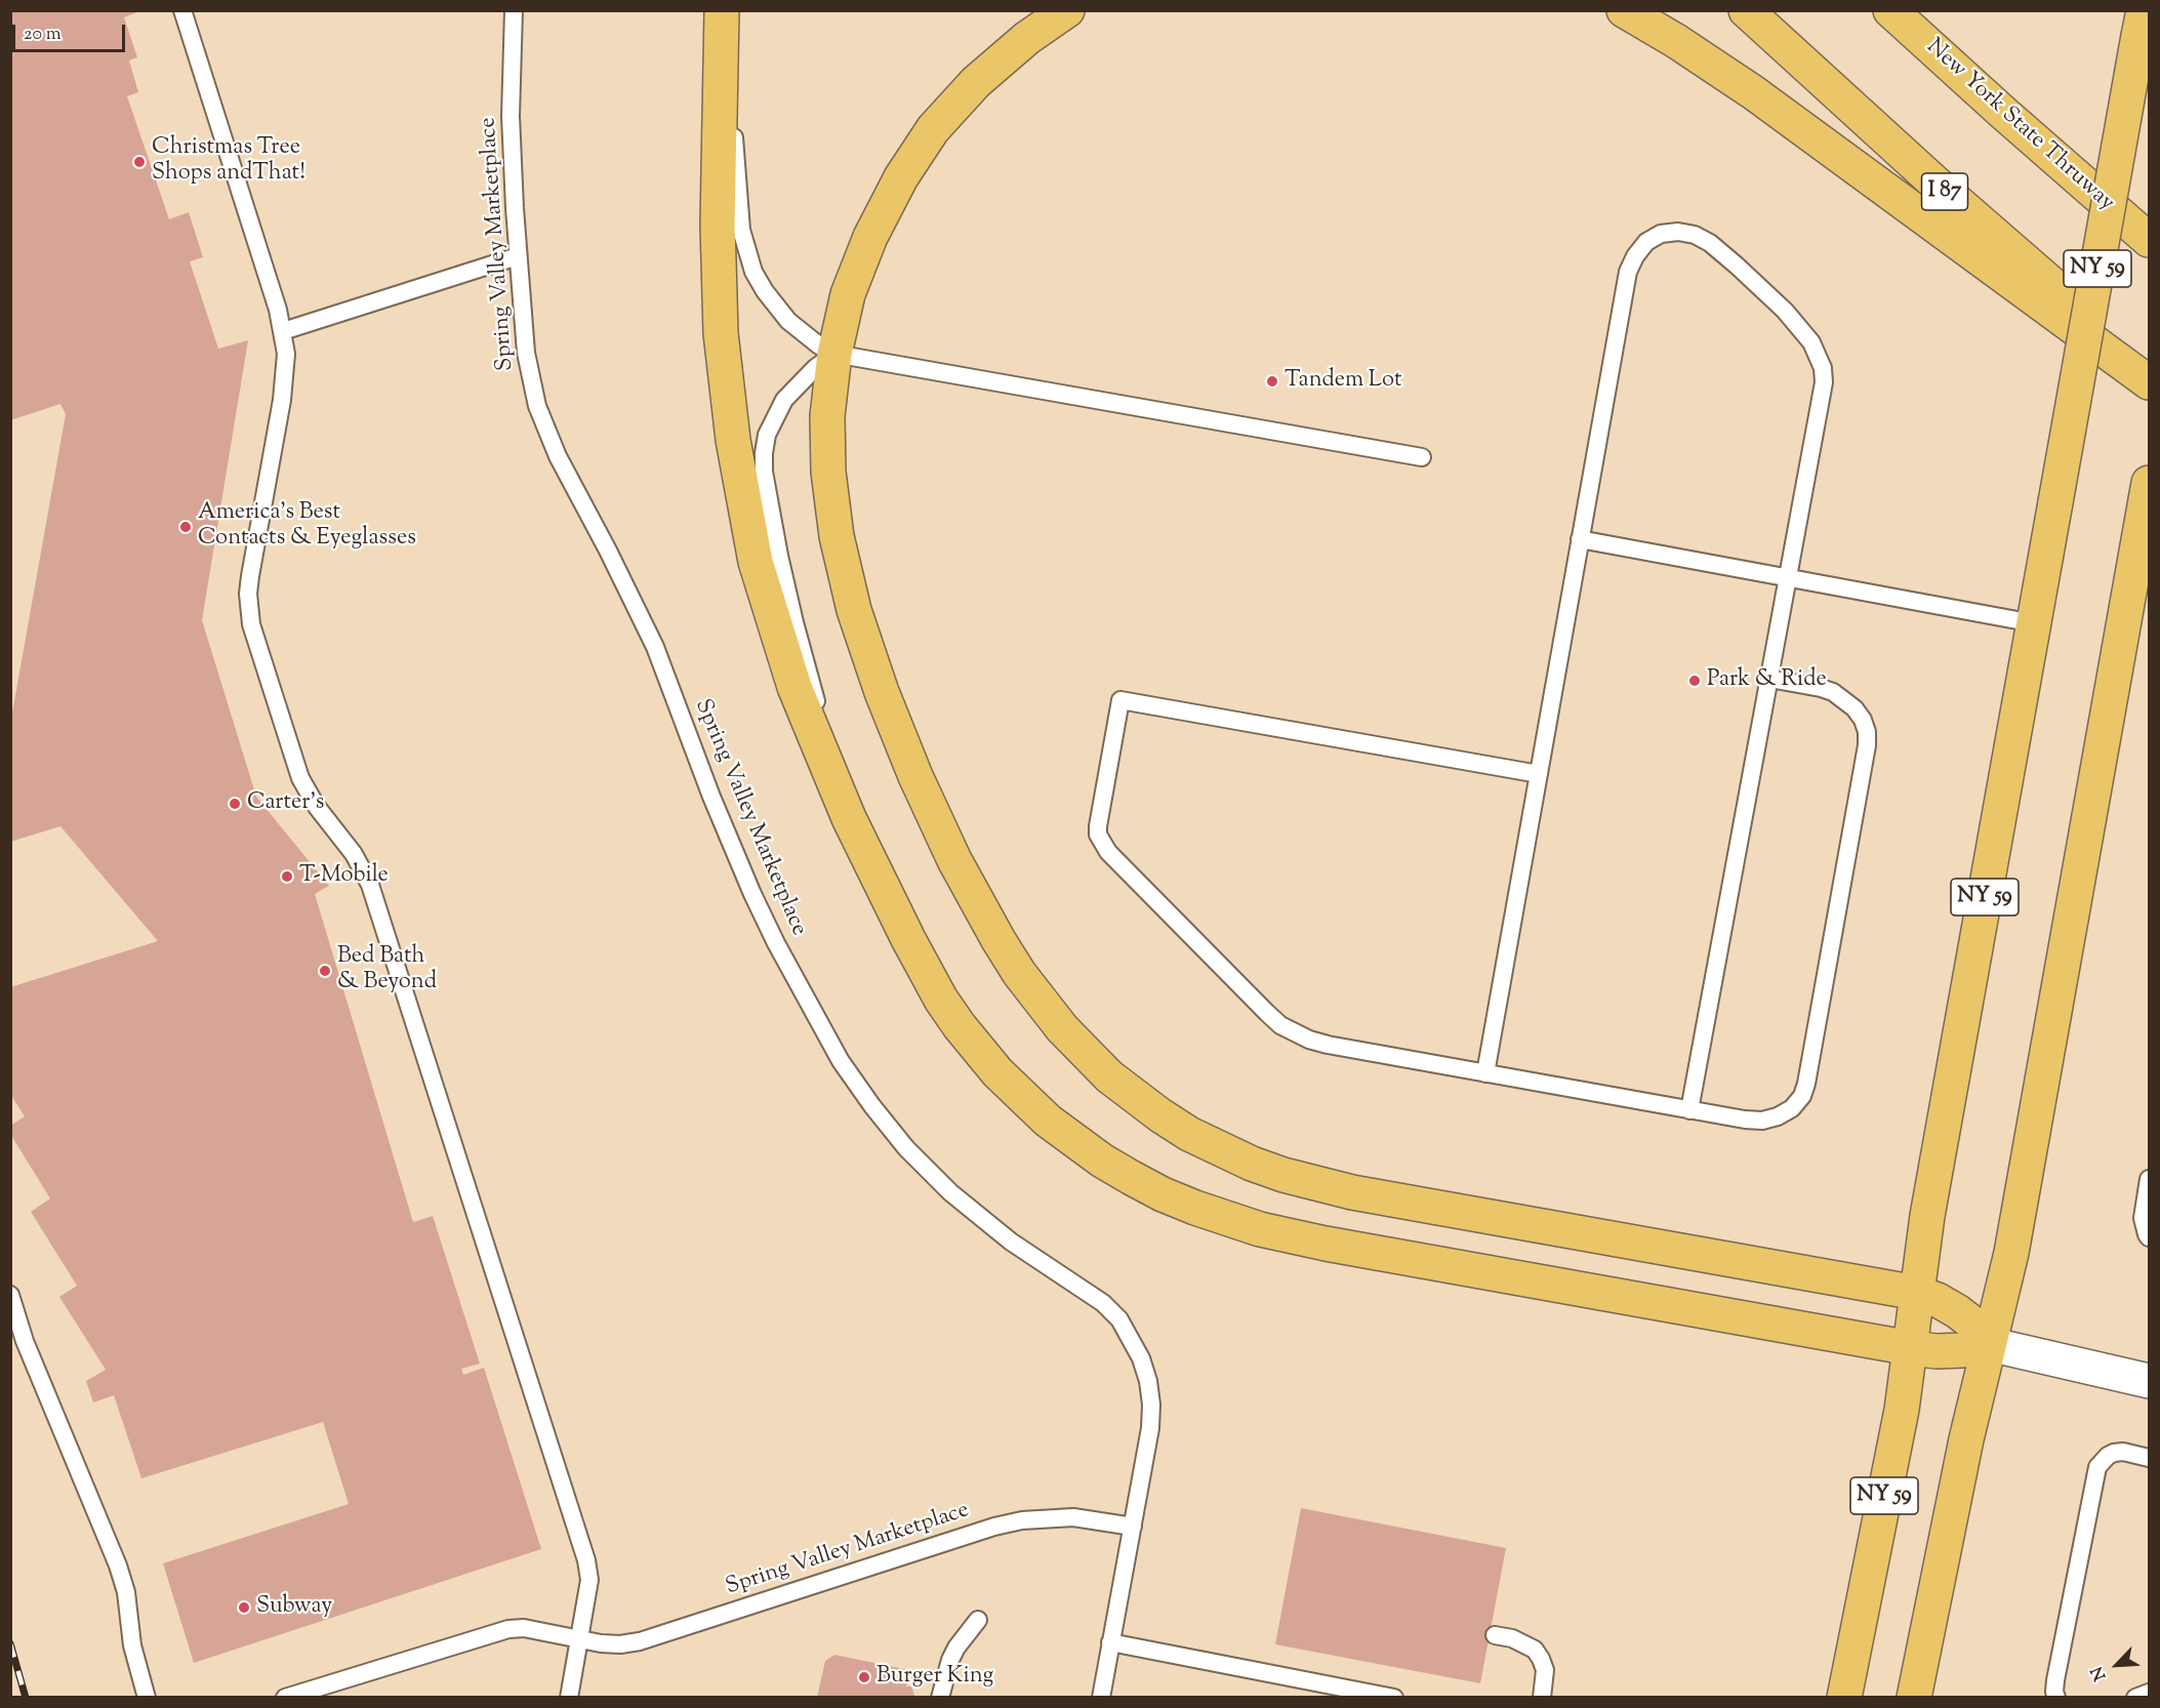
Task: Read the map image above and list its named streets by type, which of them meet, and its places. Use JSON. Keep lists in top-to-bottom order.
{
  "streets": {
    "main road": ["New York State Thruway", "I 87", "NY 59"],
    "lane": ["Spring Valley Marketplace"]
  },
  "places": [
    "Christmas Tree Shops andThat!",
    "Tandem Lot",
    "America's Best Contacts & Eyeglasses",
    "Park & Ride",
    "Carter's",
    "T-Mobile",
    "Bed Bath & Beyond",
    "Subway",
    "Burger King"
  ],
  "scale_bar": "20 m",
  "north": "bottom left"
}
